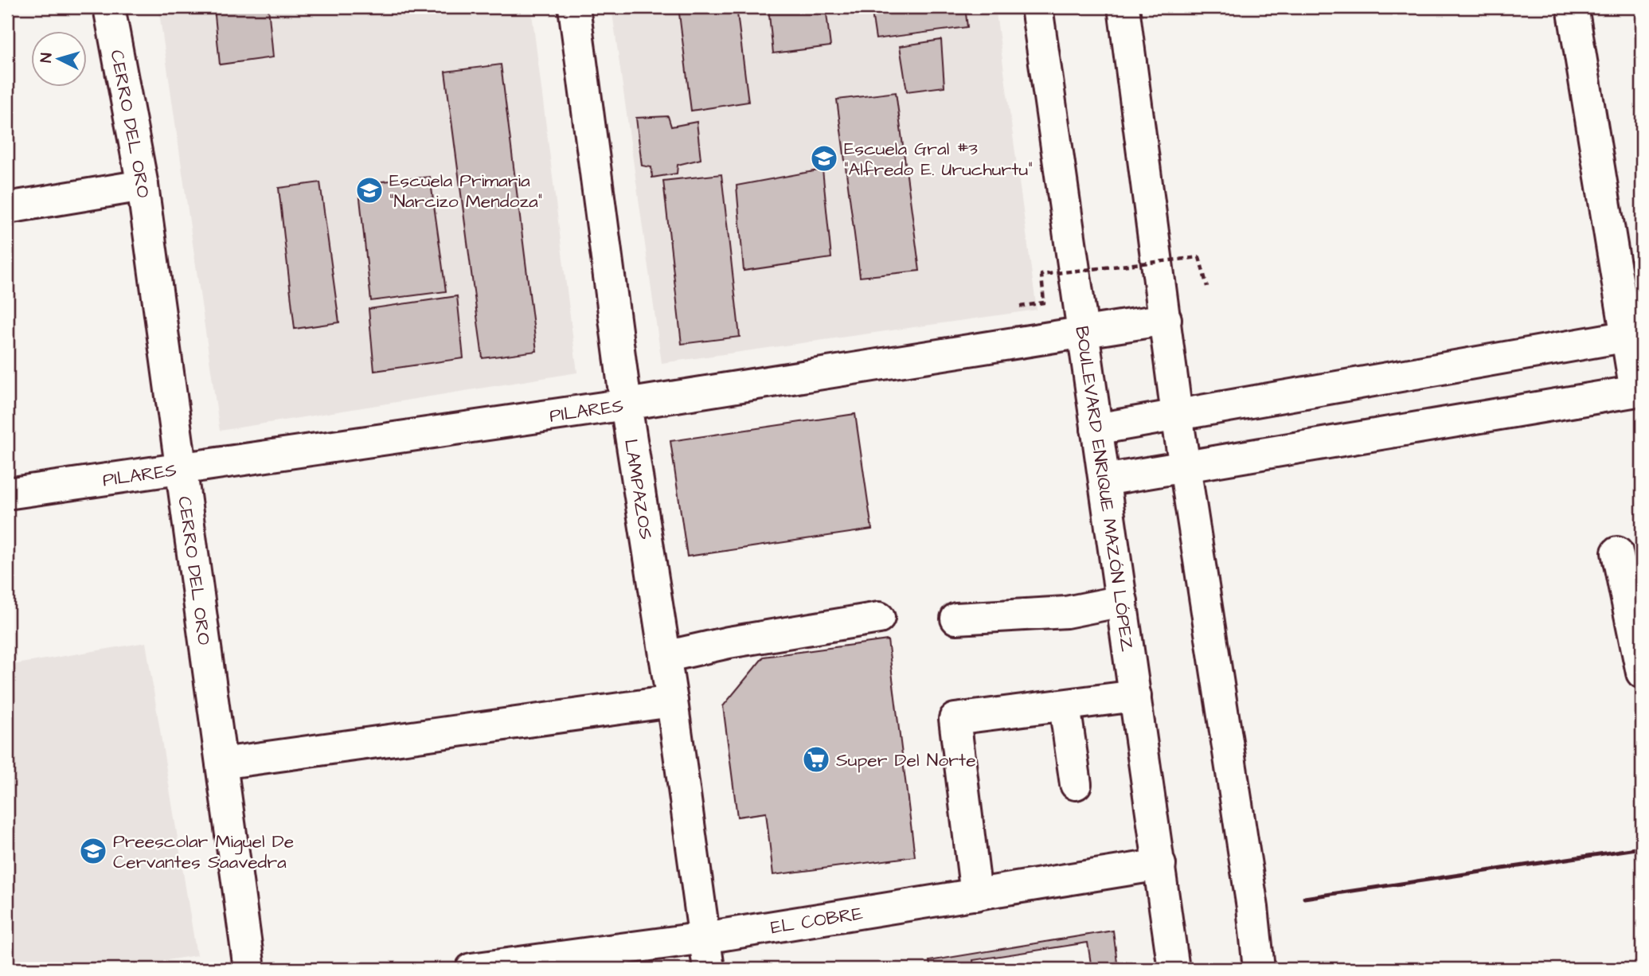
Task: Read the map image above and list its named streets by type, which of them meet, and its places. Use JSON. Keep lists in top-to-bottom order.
{
  "streets": {
    "street": [
      "CERRO DEL ORO",
      "PILARES",
      "LAMPAZOS",
      "BOULEVARD ENRIQUE MAZÓN LÓPEZ",
      "EL COBRE"
    ]
  },
  "crossings": [
    ["CERRO DEL ORO", "PILARES"],
    ["PILARES", "LAMPAZOS"],
    ["PILARES", "BOULEVARD ENRIQUE MAZÓN LÓPEZ"],
    ["LAMPAZOS", "EL COBRE"],
    ["BOULEVARD ENRIQUE MAZÓN LÓPEZ", "EL COBRE"]
  ],
  "places": {
    "school or university": ["Escuela Gral #3 \"Alfredo E. Uruchurtu\"", "Escuela Primaria \"Narcizo Mendoza\"", "Preescolar Miguel De Cervantes Saavedra"],
    "supermarket": ["Super Del Norte"]
  },
  "north": "left"
}
